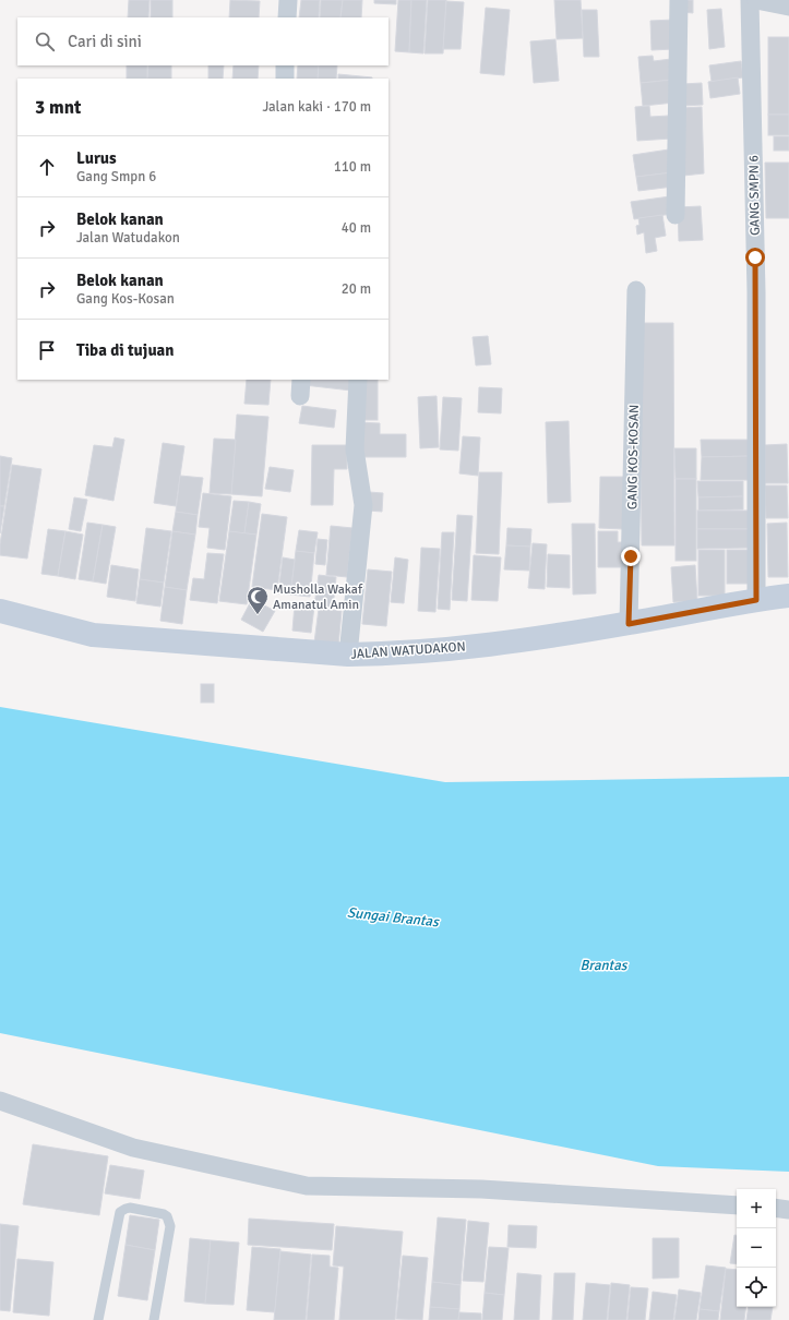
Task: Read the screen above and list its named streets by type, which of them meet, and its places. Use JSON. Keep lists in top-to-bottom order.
{
  "streets": {
    "main road": ["JALAN WATUDAKON"],
    "street": ["GANG SMPN 6", "GANG KOS-KOSAN"]
  },
  "crossings": [
    ["GANG SMPN 6", "JALAN WATUDAKON"],
    ["GANG KOS-KOSAN", "JALAN WATUDAKON"]
  ],
  "water": ["Sungai Brantas", "Brantas"],
  "places": {
    "mosque": ["Musholla Wakaf Amanatul Amin"]
  },
  "page": {
    "search": "Cari di sini",
    "heading": ["3 mnt", "Jalan kaki · 170 m"],
    "list": [
      ["Lurus", "Gang Smpn 6", "110 m"],
      ["Belok kanan", "Jalan Watudakon", "40 m"],
      ["Belok kanan", "Gang Kos-Kosan", "20 m"],
      "Tiba di tujuan"
    ],
    "map_buttons": ["+", "−"]
  }
}
